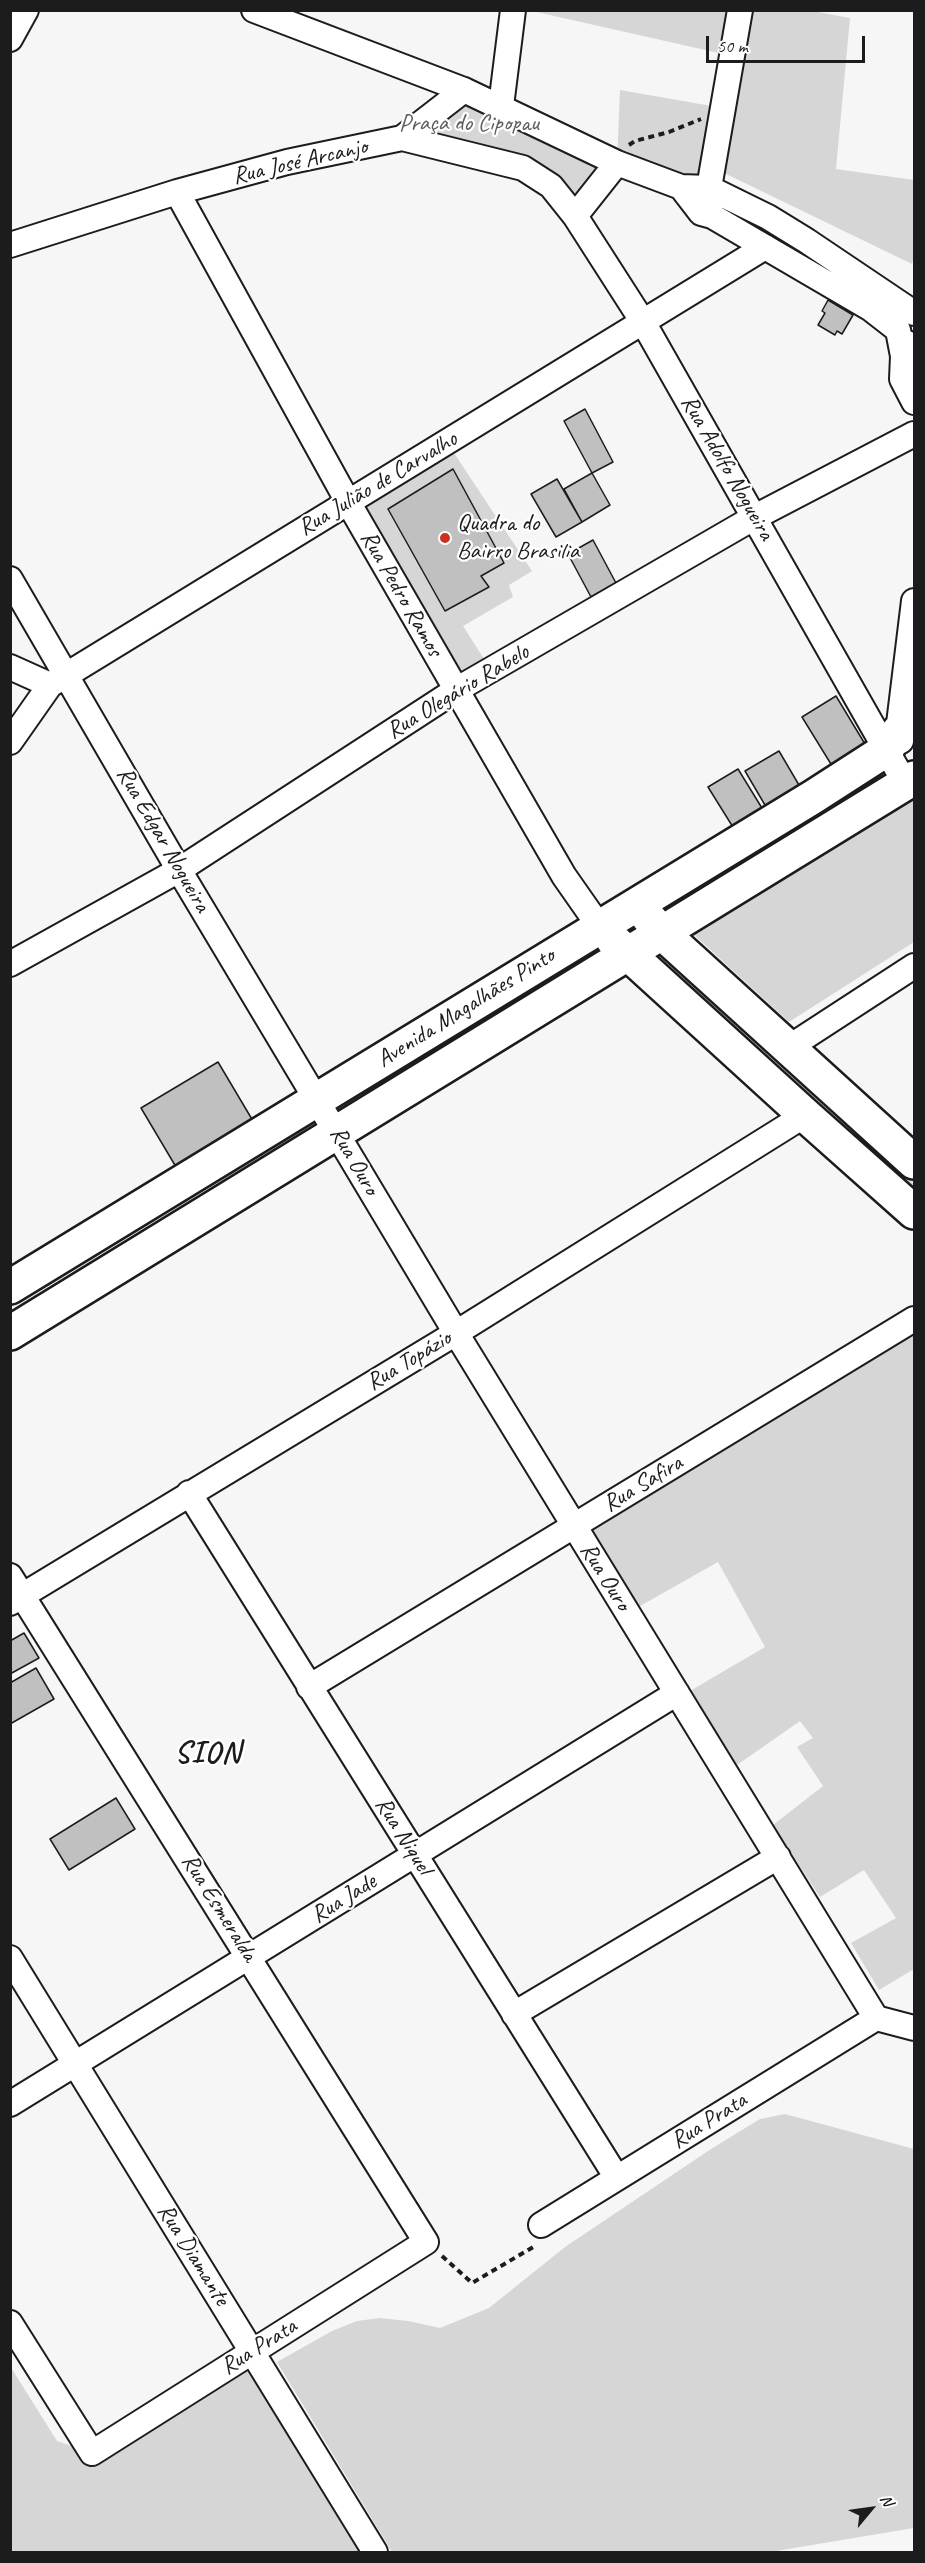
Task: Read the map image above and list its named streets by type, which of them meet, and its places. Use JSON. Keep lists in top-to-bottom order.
{
  "streets": {
    "main road": ["Avenida Magalhães Pinto"],
    "street": [
      "Rua José Arcanjo",
      "Rua Adolfo Nogueira",
      "Rua Julião de Carvalho",
      "Rua Pedro Ramos",
      "Rua Olegário Rabelo",
      "Rua Edgar Nogueira",
      "Rua Ouro",
      "Rua Topázio",
      "Rua Safira",
      "Rua Niquel",
      "Rua Jade",
      "Rua Esmeralda",
      "Rua Prata",
      "Rua Diamante"
    ]
  },
  "crossings": [
    ["Rua José Arcanjo", "Rua Adolfo Nogueira"],
    ["Rua José Arcanjo", "Rua Pedro Ramos"],
    ["Rua Adolfo Nogueira", "Rua Julião de Carvalho"],
    ["Rua Adolfo Nogueira", "Rua Olegário Rabelo"],
    ["Rua Adolfo Nogueira", "Avenida Magalhães Pinto"],
    ["Rua Julião de Carvalho", "Rua Pedro Ramos"],
    ["Rua Julião de Carvalho", "Rua Edgar Nogueira"],
    ["Rua Pedro Ramos", "Rua Olegário Rabelo"],
    ["Rua Pedro Ramos", "Avenida Magalhães Pinto"],
    ["Rua Olegário Rabelo", "Rua Edgar Nogueira"],
    ["Rua Edgar Nogueira", "Avenida Magalhães Pinto"],
    ["Rua Edgar Nogueira", "Rua Ouro"],
    ["Avenida Magalhães Pinto", "Rua Ouro"],
    ["Rua Ouro", "Rua Topázio"],
    ["Rua Ouro", "Rua Safira"],
    ["Rua Ouro", "Rua Jade"],
    ["Rua Ouro", "Rua Prata"],
    ["Rua Topázio", "Rua Niquel"],
    ["Rua Topázio", "Rua Esmeralda"],
    ["Rua Safira", "Rua Niquel"],
    ["Rua Niquel", "Rua Jade"],
    ["Rua Niquel", "Rua Prata"],
    ["Rua Jade", "Rua Esmeralda"],
    ["Rua Jade", "Rua Diamante"],
    ["Rua Esmeralda", "Rua Prata"],
    ["Rua Prata", "Rua Diamante"]
  ],
  "districts": ["SION"],
  "parks": ["Praça do Cipopau"],
  "places": ["Quadra do Bairro Brasilia"],
  "scale_bar": "50 m",
  "north": "top right"
}
